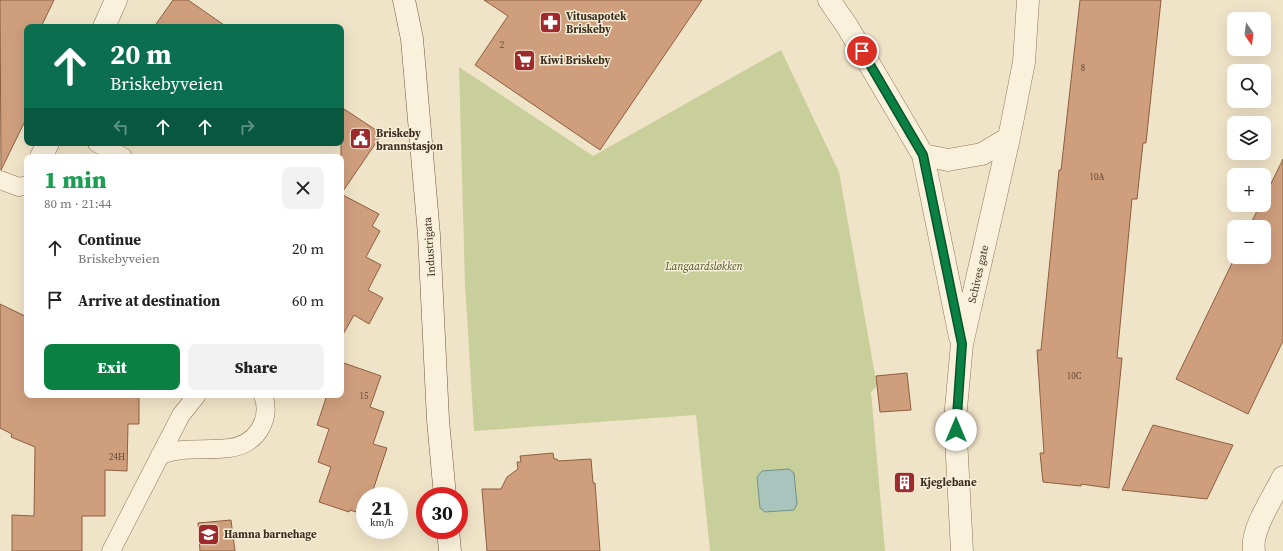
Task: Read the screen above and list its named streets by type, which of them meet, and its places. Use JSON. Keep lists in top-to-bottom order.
{
  "streets": {
    "street": ["Industrigata", "Schives gate"]
  },
  "parks": ["Langaardsløkken"],
  "places": {
    "pharmacy": ["Vitusapotek Briskeby"],
    "supermarket": ["Kiwi Briskeby"],
    "public building": ["Briskeby brannstasjon"],
    "building": ["Kjeglebane"],
    "school or university": ["Hamna barnehage"]
  },
  "house_numbers": [
    "2",
    "8",
    "10A",
    "10C",
    "15",
    "24H"
  ],
  "north": "bottom",
  "page": {
    "map_buttons": ["+", "−"],
    "turn": ["20 m", "Briskebyveien"],
    "heading": ["1 min", "80 m · 21:44"],
    "list": [
      {
        "name": "Continue",
        "note": "Briskebyveien",
        "value": "20 m"
      },
      {
        "name": "Arrive at destination",
        "value": "60 m"
      }
    ],
    "buttons": ["Exit", "Share"],
    "speed": "21 km/h",
    "limit": "30"
  }
}
